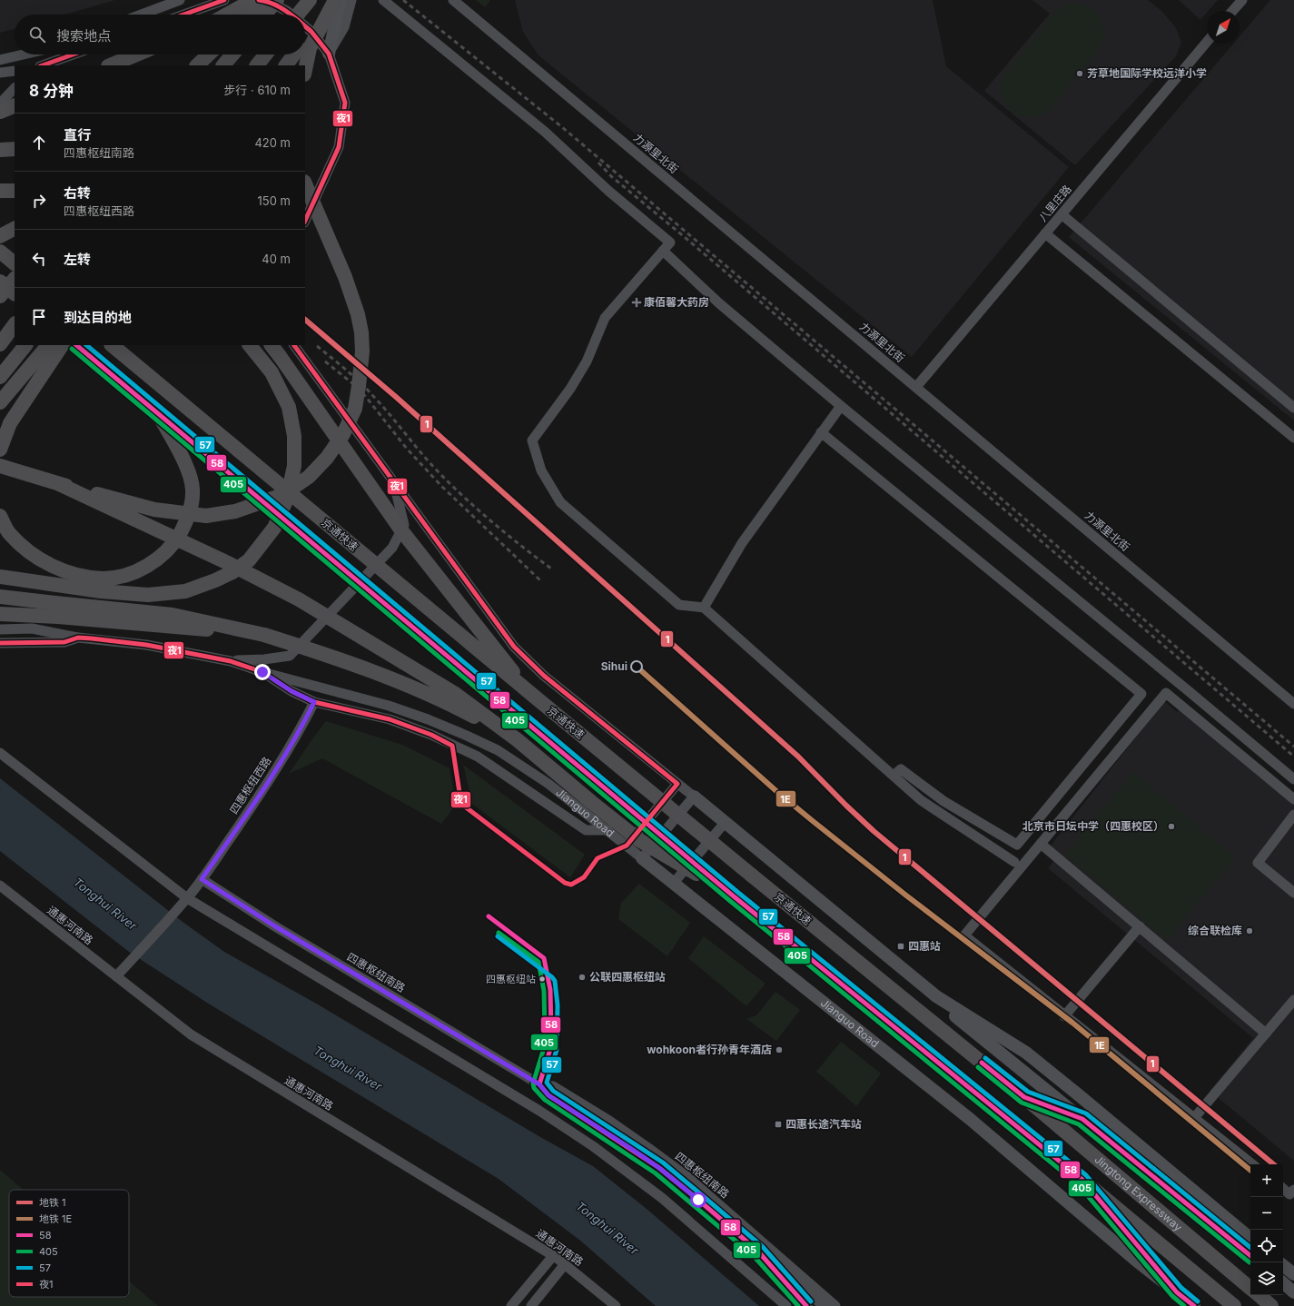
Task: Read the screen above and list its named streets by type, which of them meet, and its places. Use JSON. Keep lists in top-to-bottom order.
{
  "streets": {
    "highway": ["京通快速", "Jingtong Expressway"],
    "main road": ["Jianguo Road"],
    "street": [
      "力源里北街",
      "八里庄路",
      "四惠枢纽西路",
      "通惠河南路",
      "四惠枢纽南路"
    ]
  },
  "crossings": [
    ["力源里北街", "八里庄路"],
    ["京通快速", "Jingtong Expressway"],
    ["四惠枢纽西路", "通惠河南路"],
    ["四惠枢纽西路", "四惠枢纽南路"]
  ],
  "water": ["Tonghui River"],
  "places": {
    "other": [
      "芳草地国际学校远洋小学",
      "Sihui",
      "北京市日坛中学（四惠校区）",
      "综合联检库",
      "公联四惠枢纽站",
      "四惠枢纽站",
      "wohkoon者行孙青年酒店"
    ],
    "health": ["康佰馨大药房"],
    "transit": ["四惠站", "四惠长途汽车站"]
  },
  "lines": [
    "transit line 夜1",
    "metro line 1",
    "transit line 58",
    "transit line 57",
    "transit line 405",
    "metro line 1E"
  ],
  "legend": [
    "地铁 1",
    "地铁 1E",
    "58",
    "405",
    "57",
    "夜1"
  ],
  "north": "top right",
  "page": {
    "search": "搜索地点",
    "heading": ["8 分钟", "步行 · 610 m"],
    "list": [
      ["直行", "四惠枢纽南路", "420 m"],
      ["右转", "四惠枢纽西路", "150 m"],
      ["左转", "40 m"],
      "到达目的地"
    ],
    "map_buttons": ["+", "−"]
  }
}
